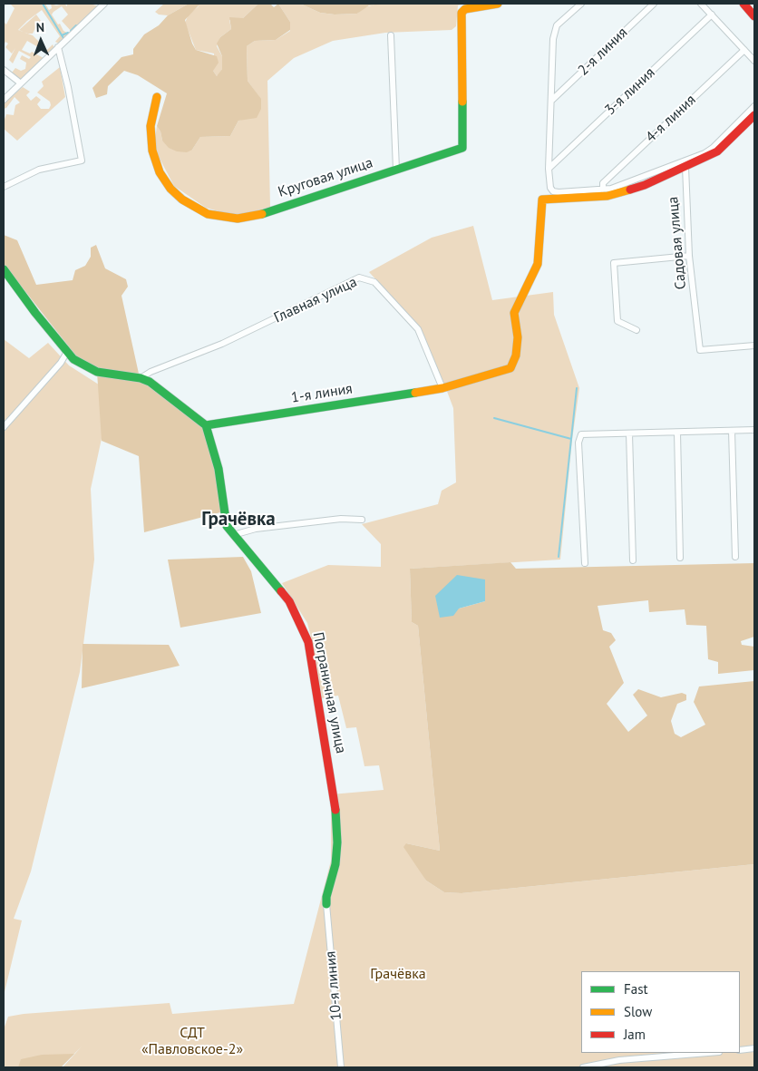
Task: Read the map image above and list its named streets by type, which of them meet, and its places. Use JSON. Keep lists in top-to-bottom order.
{
  "streets": {
    "street": [
      "2-я линия",
      "3-я линия",
      "4-я линия",
      "Круговая улица",
      "Садовая улица",
      "Главная улица",
      "1-я линия",
      "Пограничная улица",
      "10-я линия"
    ]
  },
  "crossings": [
    ["Садовая улица", "1-я линия"],
    ["Главная улица", "1-я линия"],
    ["1-я линия", "Пограничная улица"],
    ["Пограничная улица", "10-я линия"]
  ],
  "districts": ["Грачёвка"],
  "parks": ["Грачёвка", "СДТ «Павловское-2»"],
  "legend": ["Fast", "Slow", "Jam"],
  "north": "top"
}
